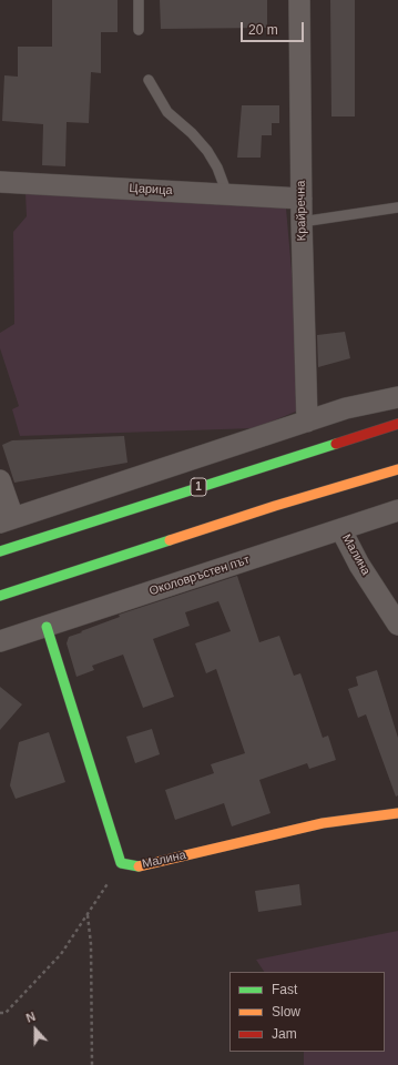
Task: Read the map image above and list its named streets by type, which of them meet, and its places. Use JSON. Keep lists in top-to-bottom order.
{
  "streets": {
    "main road": ["1", "Малина"],
    "street": ["Царица", "Крайречна", "Околовръстен път"]
  },
  "crossings": [
    ["Царица", "Крайречна"],
    ["Малина", "Околовръстен път"]
  ],
  "legend": ["Fast", "Slow", "Jam"],
  "scale_bar": "20 m",
  "north": "top"
}
